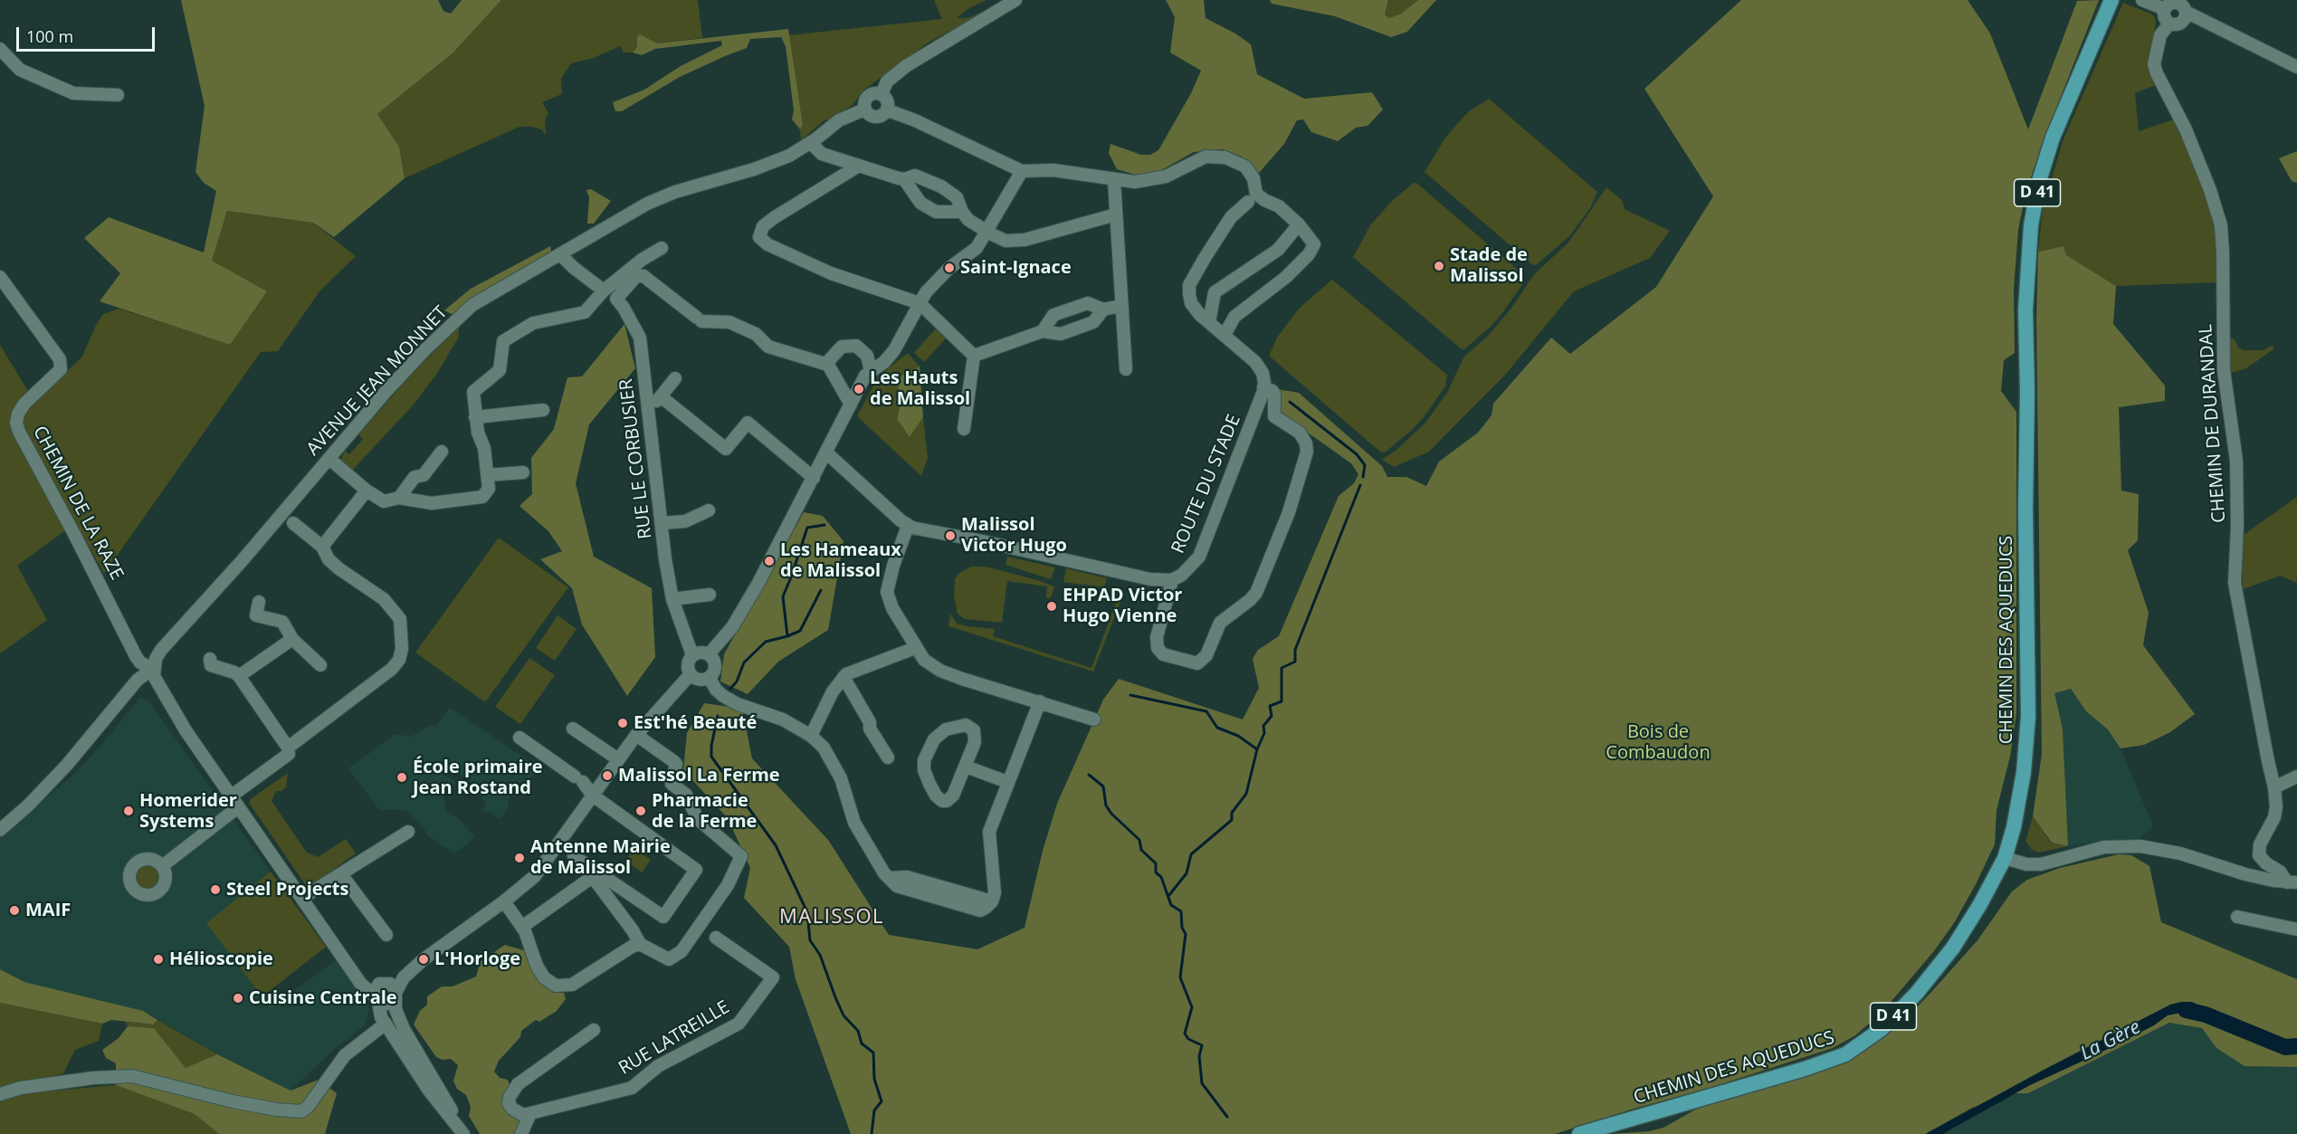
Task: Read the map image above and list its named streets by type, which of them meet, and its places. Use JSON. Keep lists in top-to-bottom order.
{
  "streets": {
    "main road": ["D 41", "CHEMIN DES AQUEDUCS"],
    "street": [
      "AVENUE JEAN MONNET",
      "CHEMIN DE DURANDAL",
      "RUE LE CORBUSIER",
      "ROUTE DU STADE",
      "CHEMIN DE LA RAZE",
      "RUE LATREILLE"
    ]
  },
  "crossings": [
    ["AVENUE JEAN MONNET", "CHEMIN DE LA RAZE"]
  ],
  "districts": ["MALISSOL"],
  "water": ["La Gère"],
  "parks": ["Bois de Combaudon"],
  "places": [
    "Stade de Malissol",
    "Saint-Ignace",
    "Les Hauts de Malissol",
    "Malissol Victor Hugo",
    "Les Hameaux de Malissol",
    "EHPAD Victor Hugo Vienne",
    "Est'hé Beauté",
    "Malissol La Ferme",
    "École primaire Jean Rostand",
    "Homerider Systems",
    "Pharmacie de la Ferme",
    "Antenne Mairie de Malissol",
    "Steel Projects",
    "MAIF",
    "Hélioscopie",
    "L'Horloge",
    "Cuisine Centrale"
  ],
  "scale_bar": "100 m"
}
